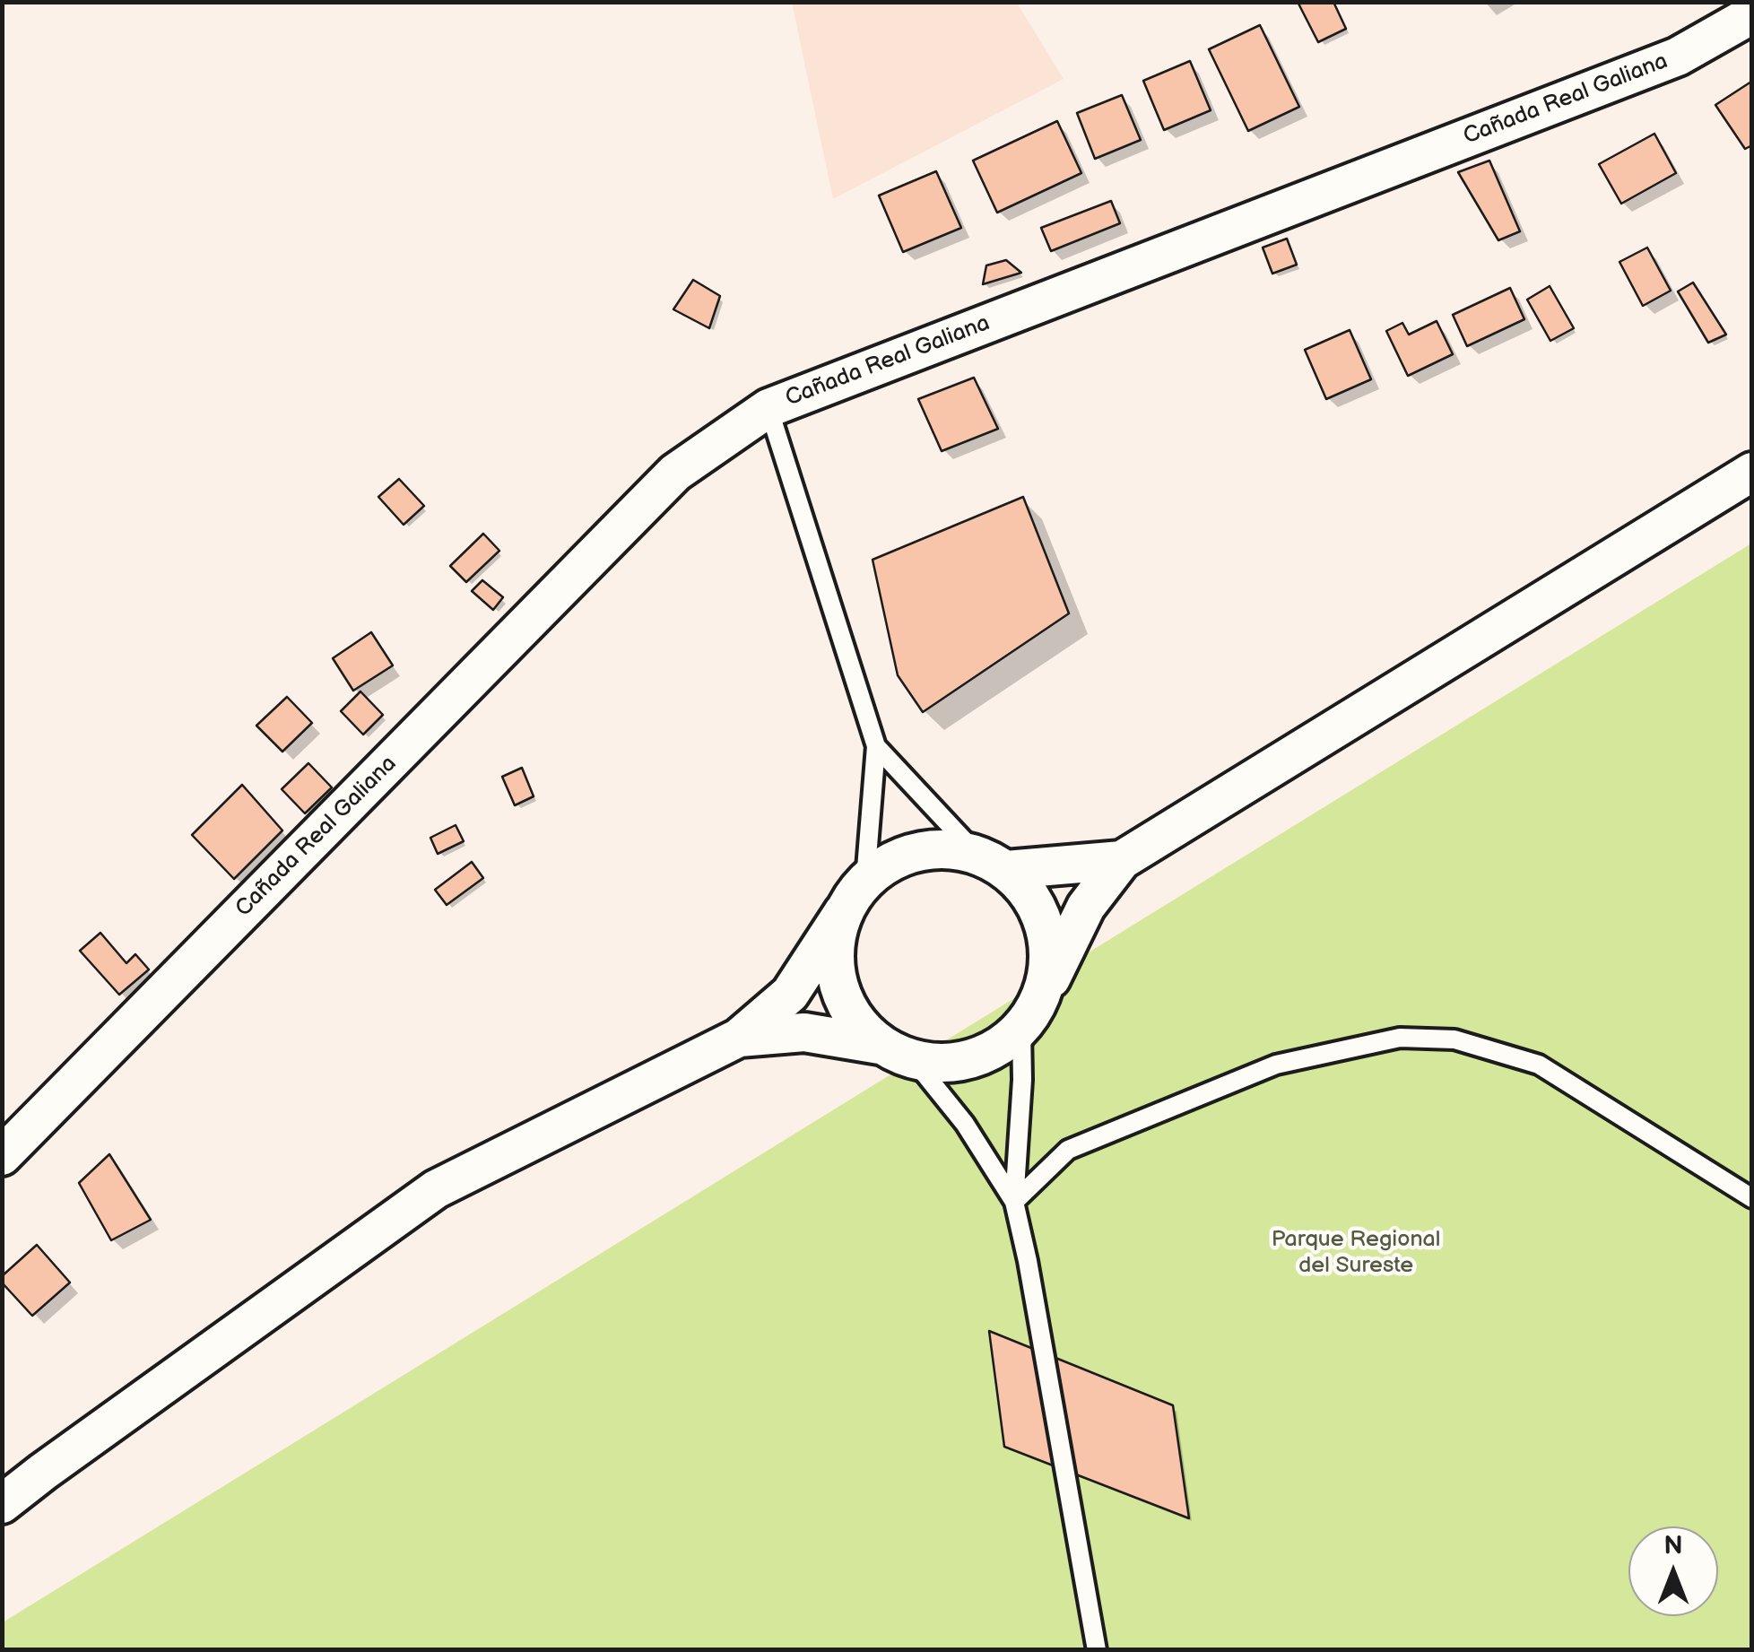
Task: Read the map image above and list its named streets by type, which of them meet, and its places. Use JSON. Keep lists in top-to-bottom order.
{
  "streets": {
    "street": ["Cañada Real Galiana"]
  },
  "parks": ["Parque Regional del Sureste"],
  "north": "top"
}
